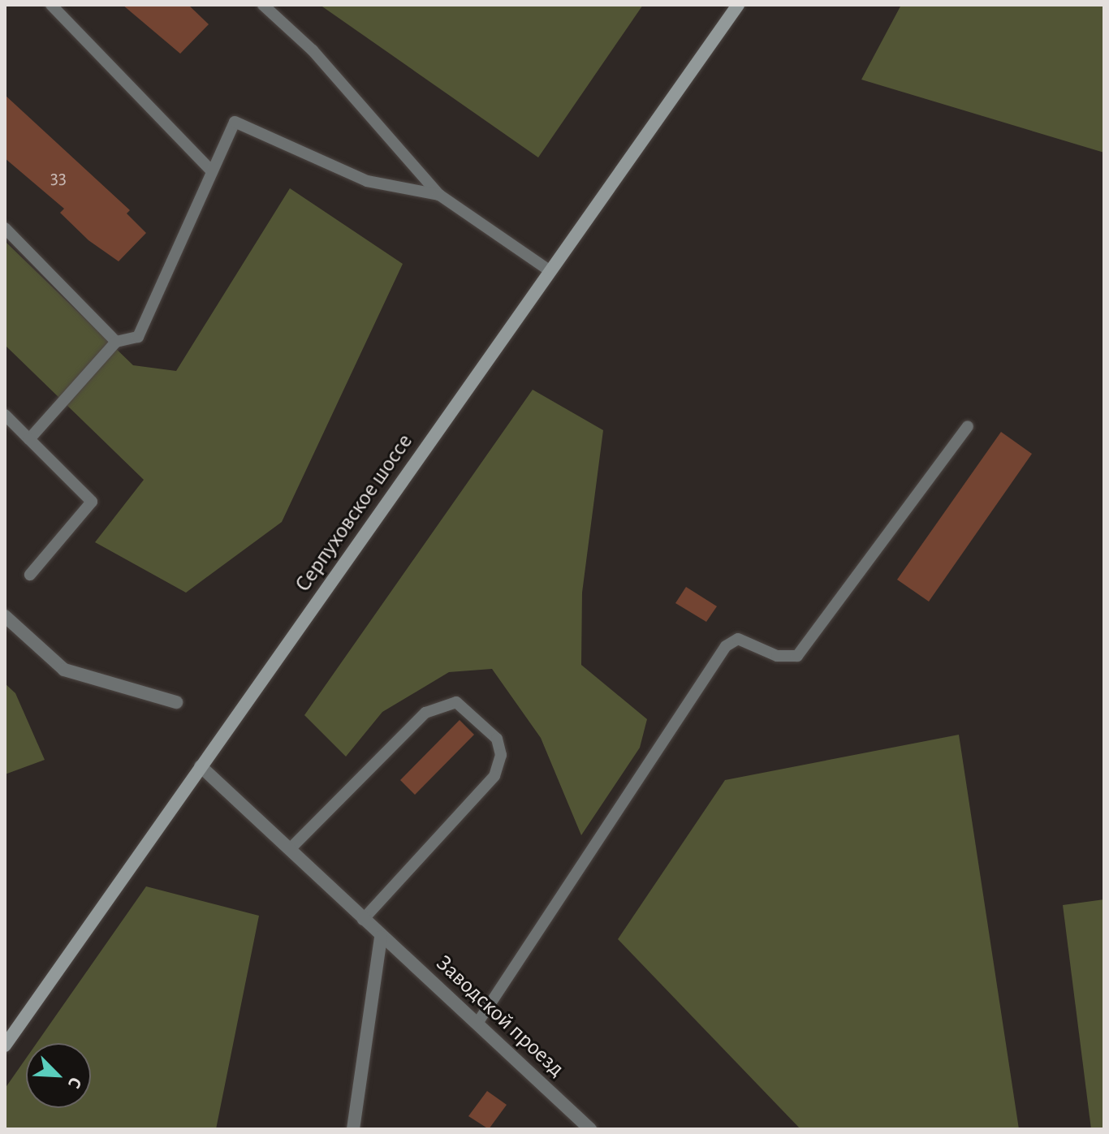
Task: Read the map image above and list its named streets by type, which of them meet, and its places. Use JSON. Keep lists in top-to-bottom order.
{
  "streets": {
    "main road": ["Серпуховское шоссе"],
    "street": ["Заводской проезд"]
  },
  "crossings": [
    ["Серпуховское шоссе", "Заводской проезд"]
  ],
  "house_numbers": ["33"],
  "north": "bottom right"
}
